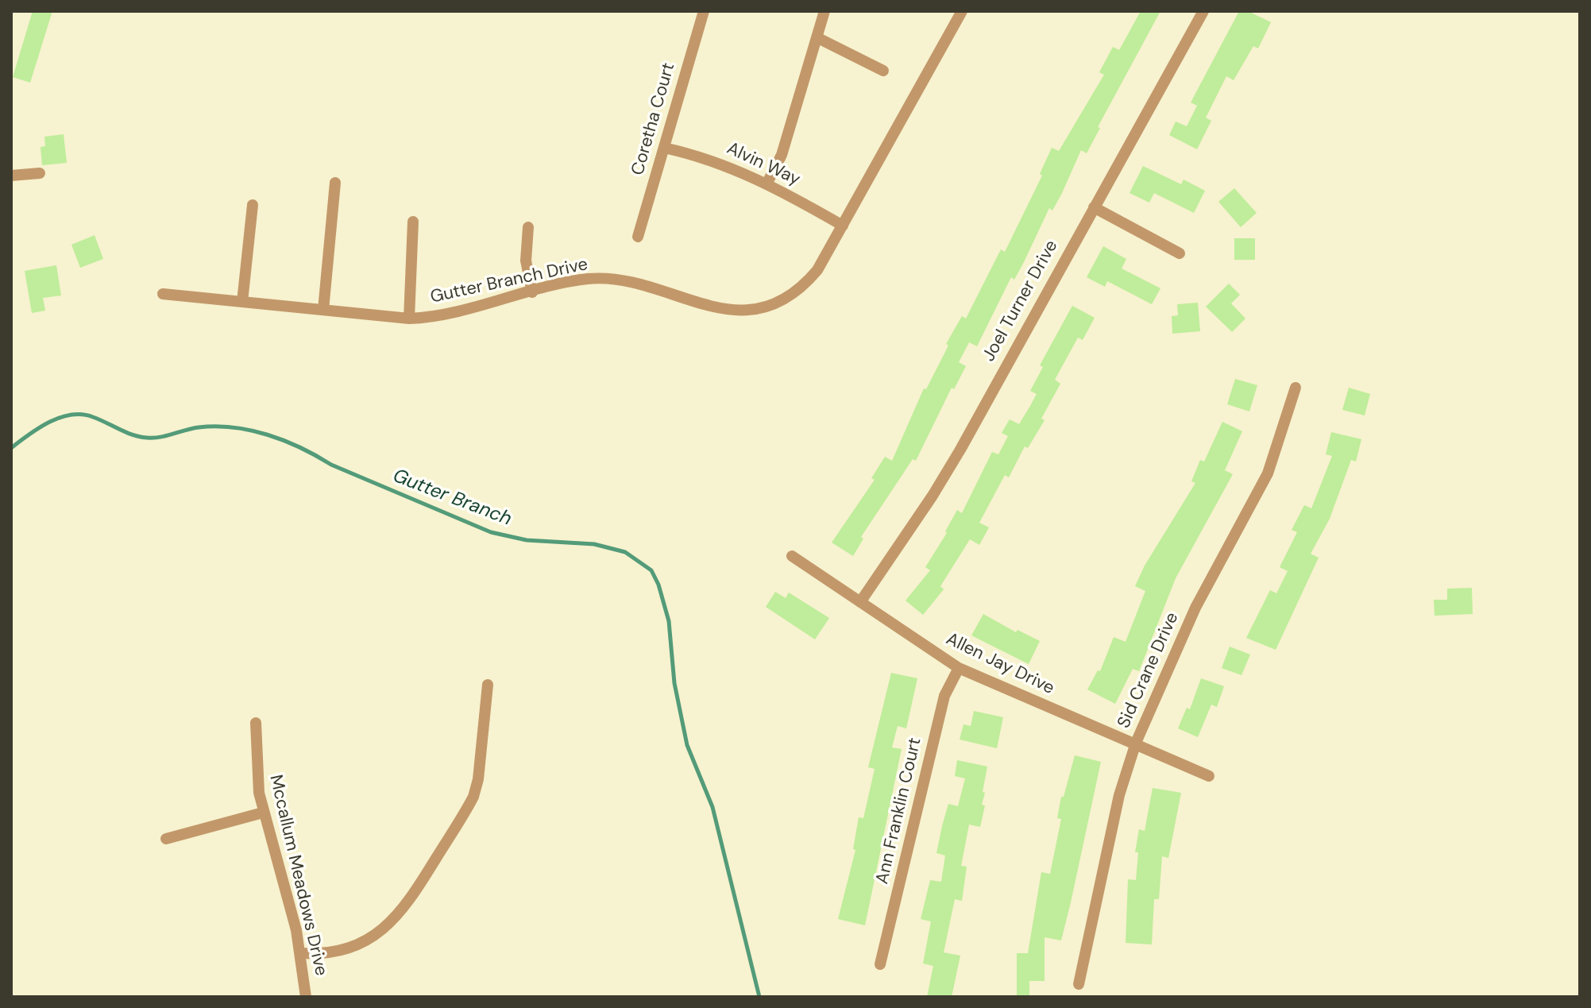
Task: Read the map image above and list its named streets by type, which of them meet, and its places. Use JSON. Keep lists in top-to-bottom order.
{
  "streets": {
    "street": [
      "Coretha Court",
      "Alvin Way",
      "Gutter Branch Drive",
      "Joel Turner Drive",
      "Allen Jay Drive",
      "Sid Crane Drive",
      "Ann Franklin Court",
      "Mccallum Meadows Drive"
    ]
  },
  "crossings": [
    ["Coretha Court", "Alvin Way"],
    ["Alvin Way", "Gutter Branch Drive"],
    ["Joel Turner Drive", "Allen Jay Drive"],
    ["Allen Jay Drive", "Sid Crane Drive"],
    ["Allen Jay Drive", "Ann Franklin Court"]
  ],
  "water": ["Gutter Branch"]
}
